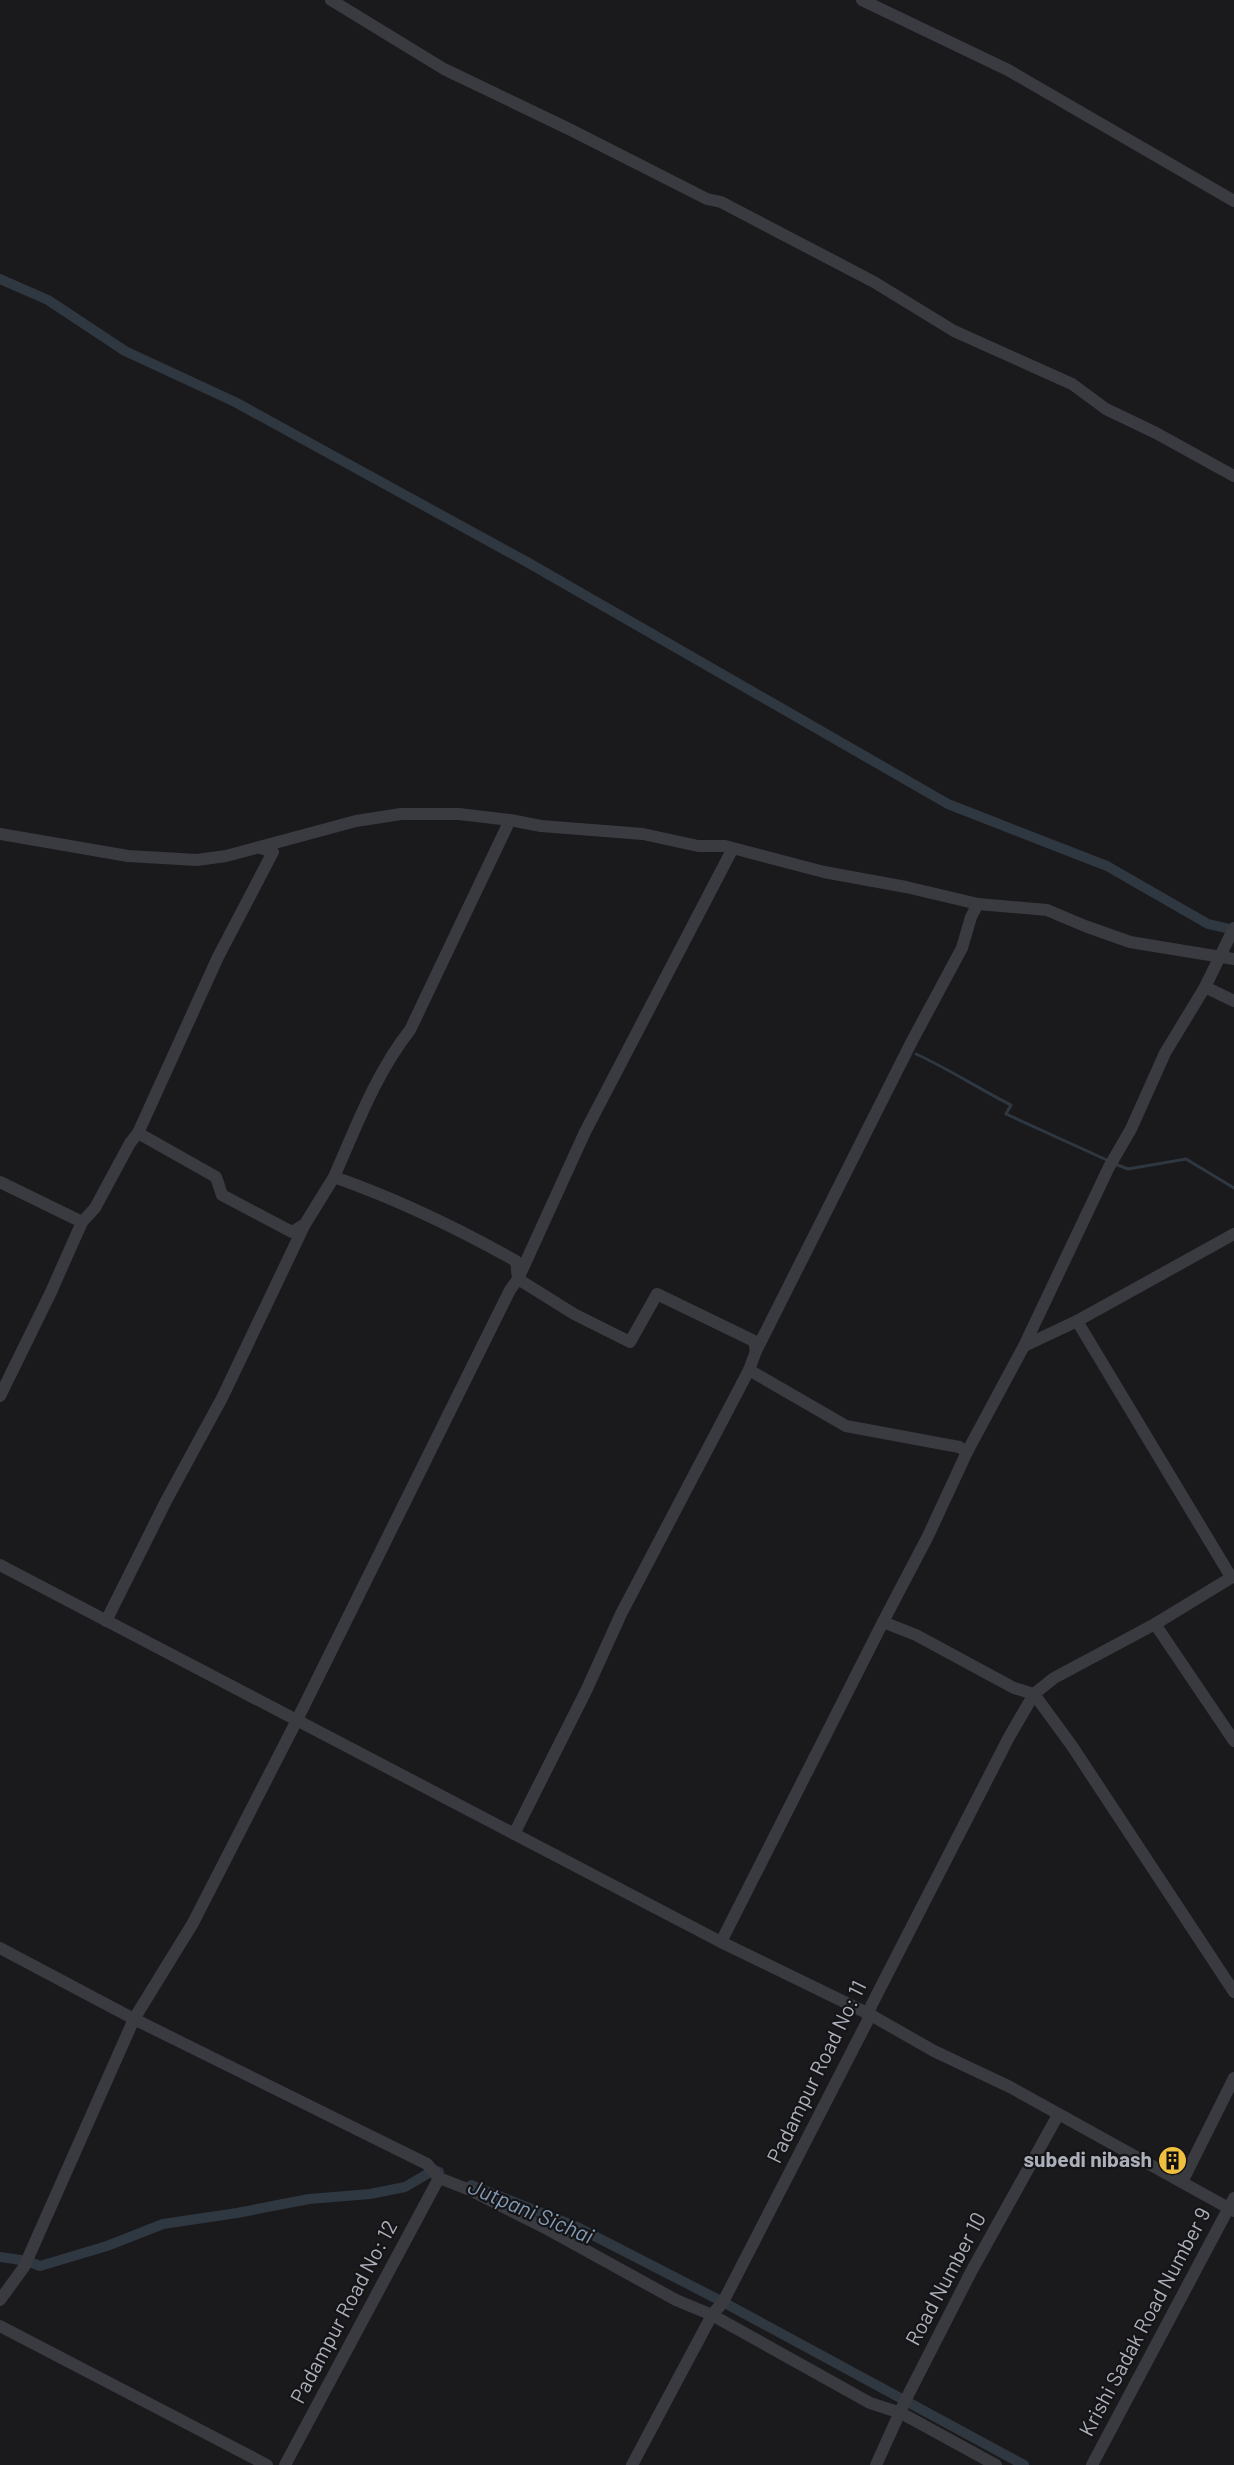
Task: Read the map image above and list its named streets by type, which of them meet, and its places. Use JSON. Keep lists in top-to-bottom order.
{
  "streets": {
    "street": [
      "Padampur Road No: 11",
      "Road Number 10",
      "Padampur Road No: 12",
      "Krishi Sadak Road Number 9"
    ]
  },
  "water": ["Jutpani Sichai"],
  "places": {
    "building": ["subedi nibash"]
  }
}
